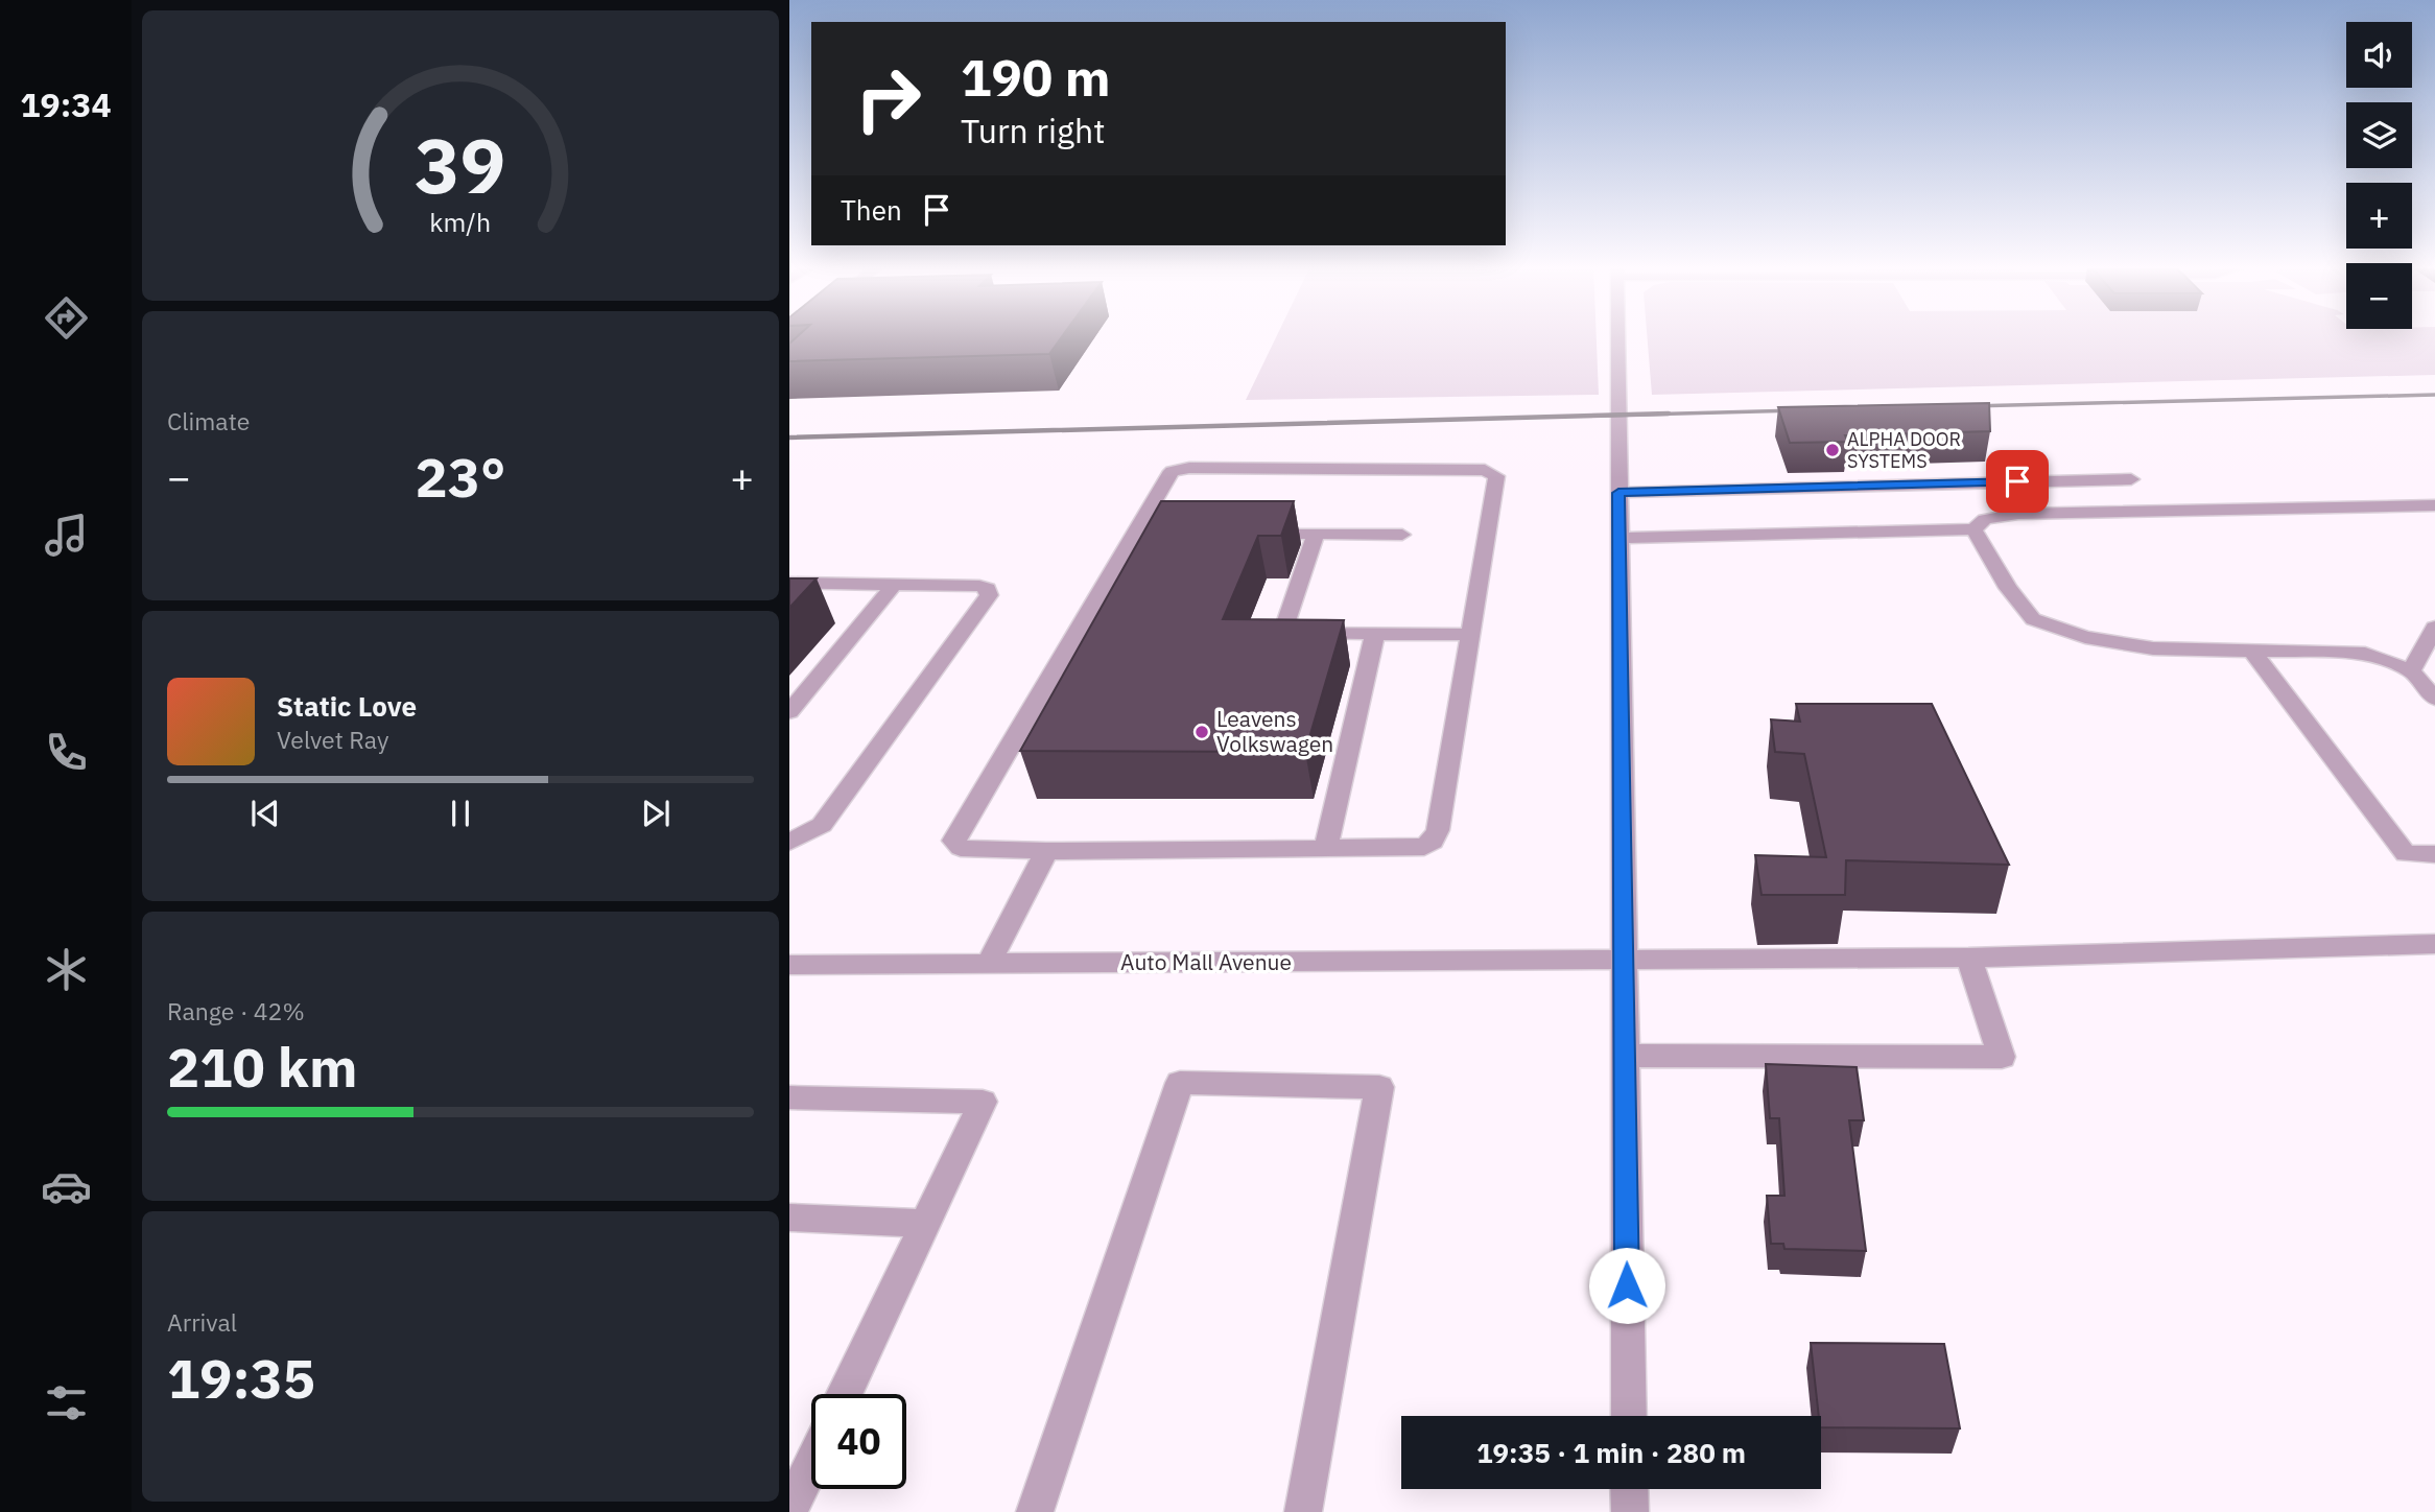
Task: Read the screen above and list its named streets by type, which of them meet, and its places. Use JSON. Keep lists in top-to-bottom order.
{
  "streets": {
    "street": ["Auto Mall Avenue"]
  },
  "places": ["ALPHA DOOR SYSTEMS", "Leavens Volkswagen"],
  "page": {
    "tabs": "19:34",
    "map_buttons": ["+", "−"],
    "turn": ["190 m", "Turn right"],
    "then": "Then",
    "tile": [
      "Climate",
      ["Range · 42%", "210 km"],
      ["Arrival", "19:35"]
    ],
    "heat": ["−", "23°", "+"],
    "song": ["Static Love", "Velvet Ray"],
    "limit": "40",
    "trip": "19:35 · 1 min · 280 m",
    "gauge": ["39", "km/h"]
  }
}
